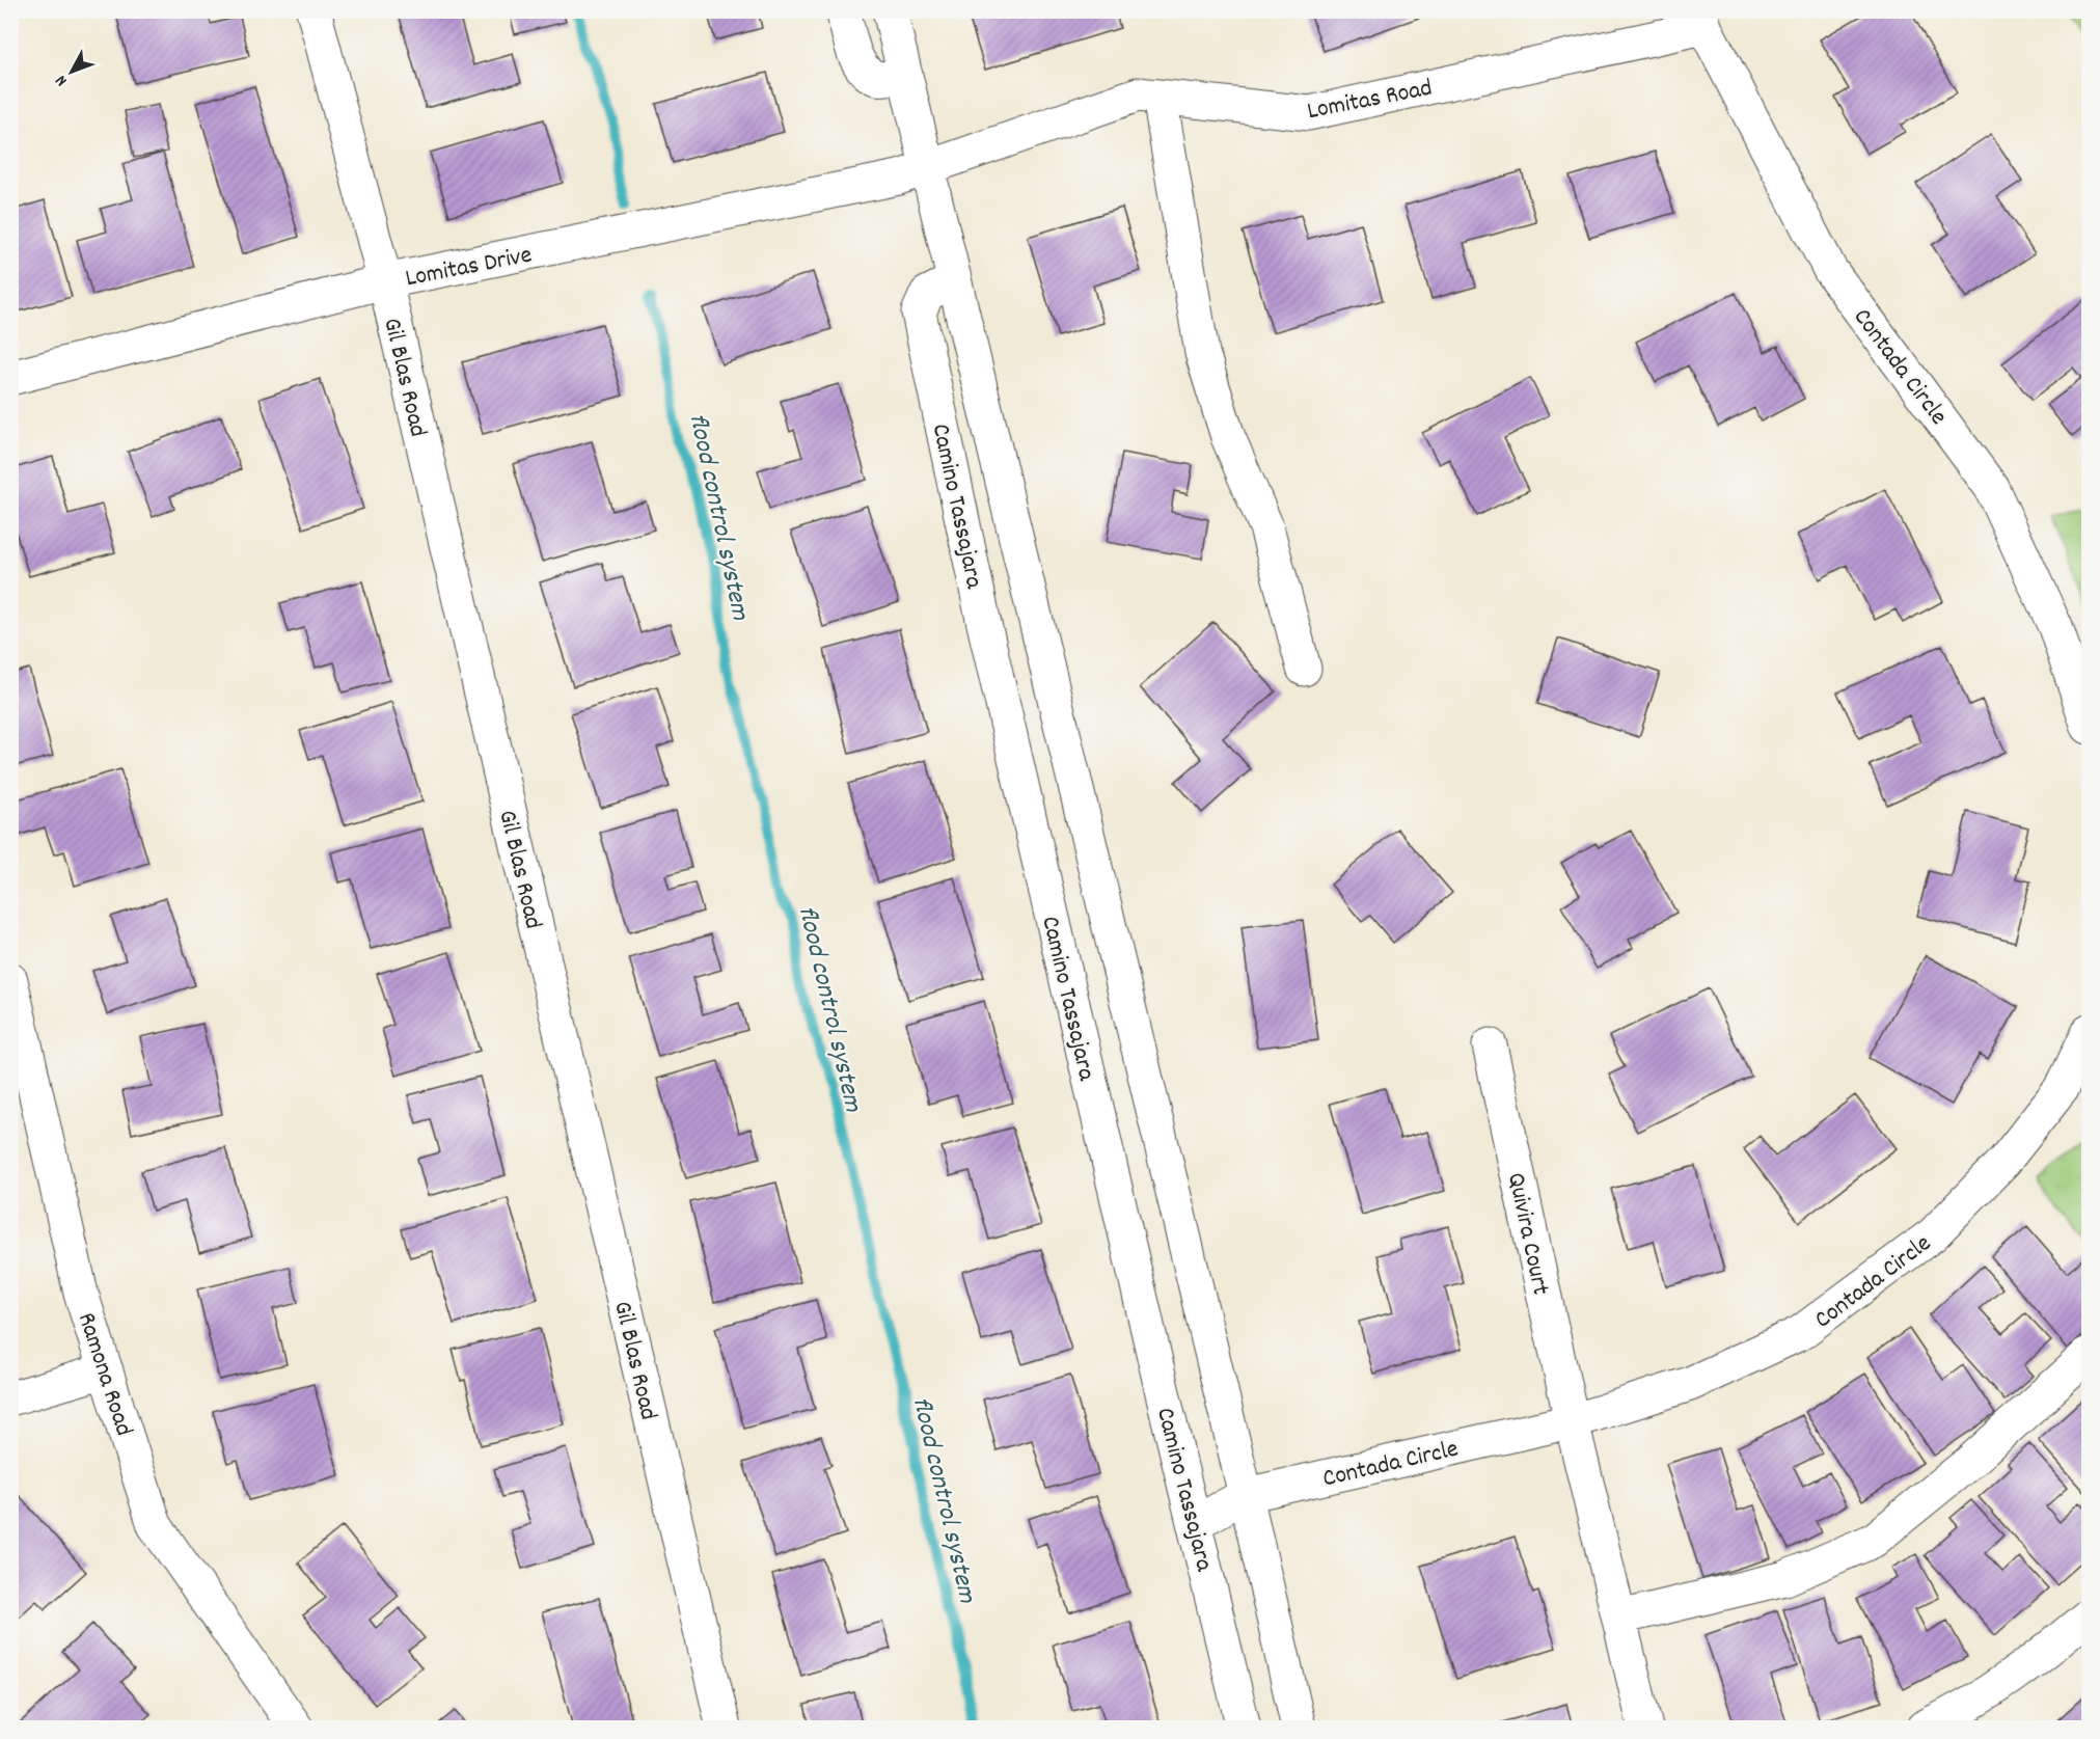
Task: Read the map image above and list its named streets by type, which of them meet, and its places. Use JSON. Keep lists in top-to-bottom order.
{
  "streets": {
    "street": [
      "Lomitas Road",
      "Lomitas Drive",
      "Contada Circle",
      "Gil Blas Road",
      "Camino Tassajara",
      "Quivira Court",
      "Ramona Road"
    ]
  },
  "crossings": [
    ["Lomitas Road", "Lomitas Drive"],
    ["Lomitas Road", "Contada Circle"],
    ["Lomitas Road", "Camino Tassajara"],
    ["Lomitas Drive", "Gil Blas Road"],
    ["Lomitas Drive", "Camino Tassajara"],
    ["Contada Circle", "Camino Tassajara"],
    ["Contada Circle", "Quivira Court"]
  ],
  "water": ["flood control system"],
  "north": "bottom left"
}
